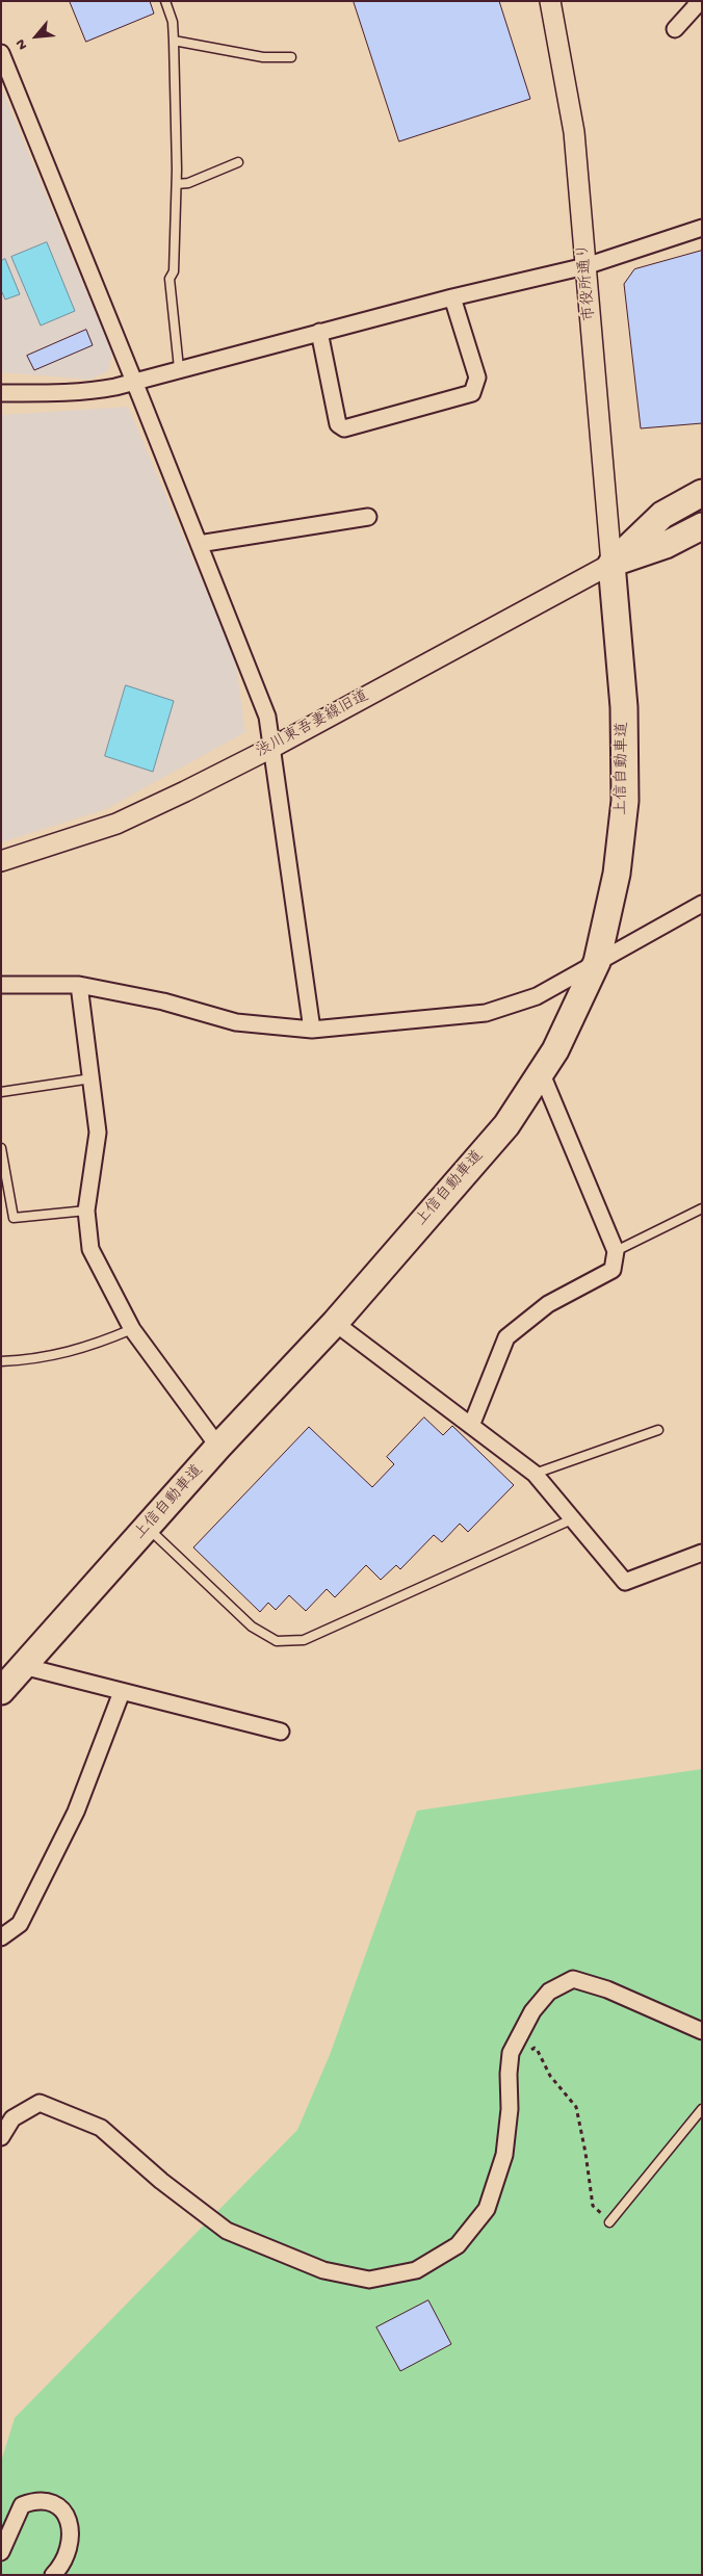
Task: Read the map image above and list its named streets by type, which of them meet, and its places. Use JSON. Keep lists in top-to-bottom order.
{
  "streets": {
    "highway": ["上信自動車道"],
    "street": ["市役所通り", "渋川東吾妻線旧道"]
  },
  "crossings": [
    ["市役所通り", "渋川東吾妻線旧道"],
    ["市役所通り", "上信自動車道"],
    ["渋川東吾妻線旧道", "上信自動車道"]
  ],
  "north": "bottom left"
}
